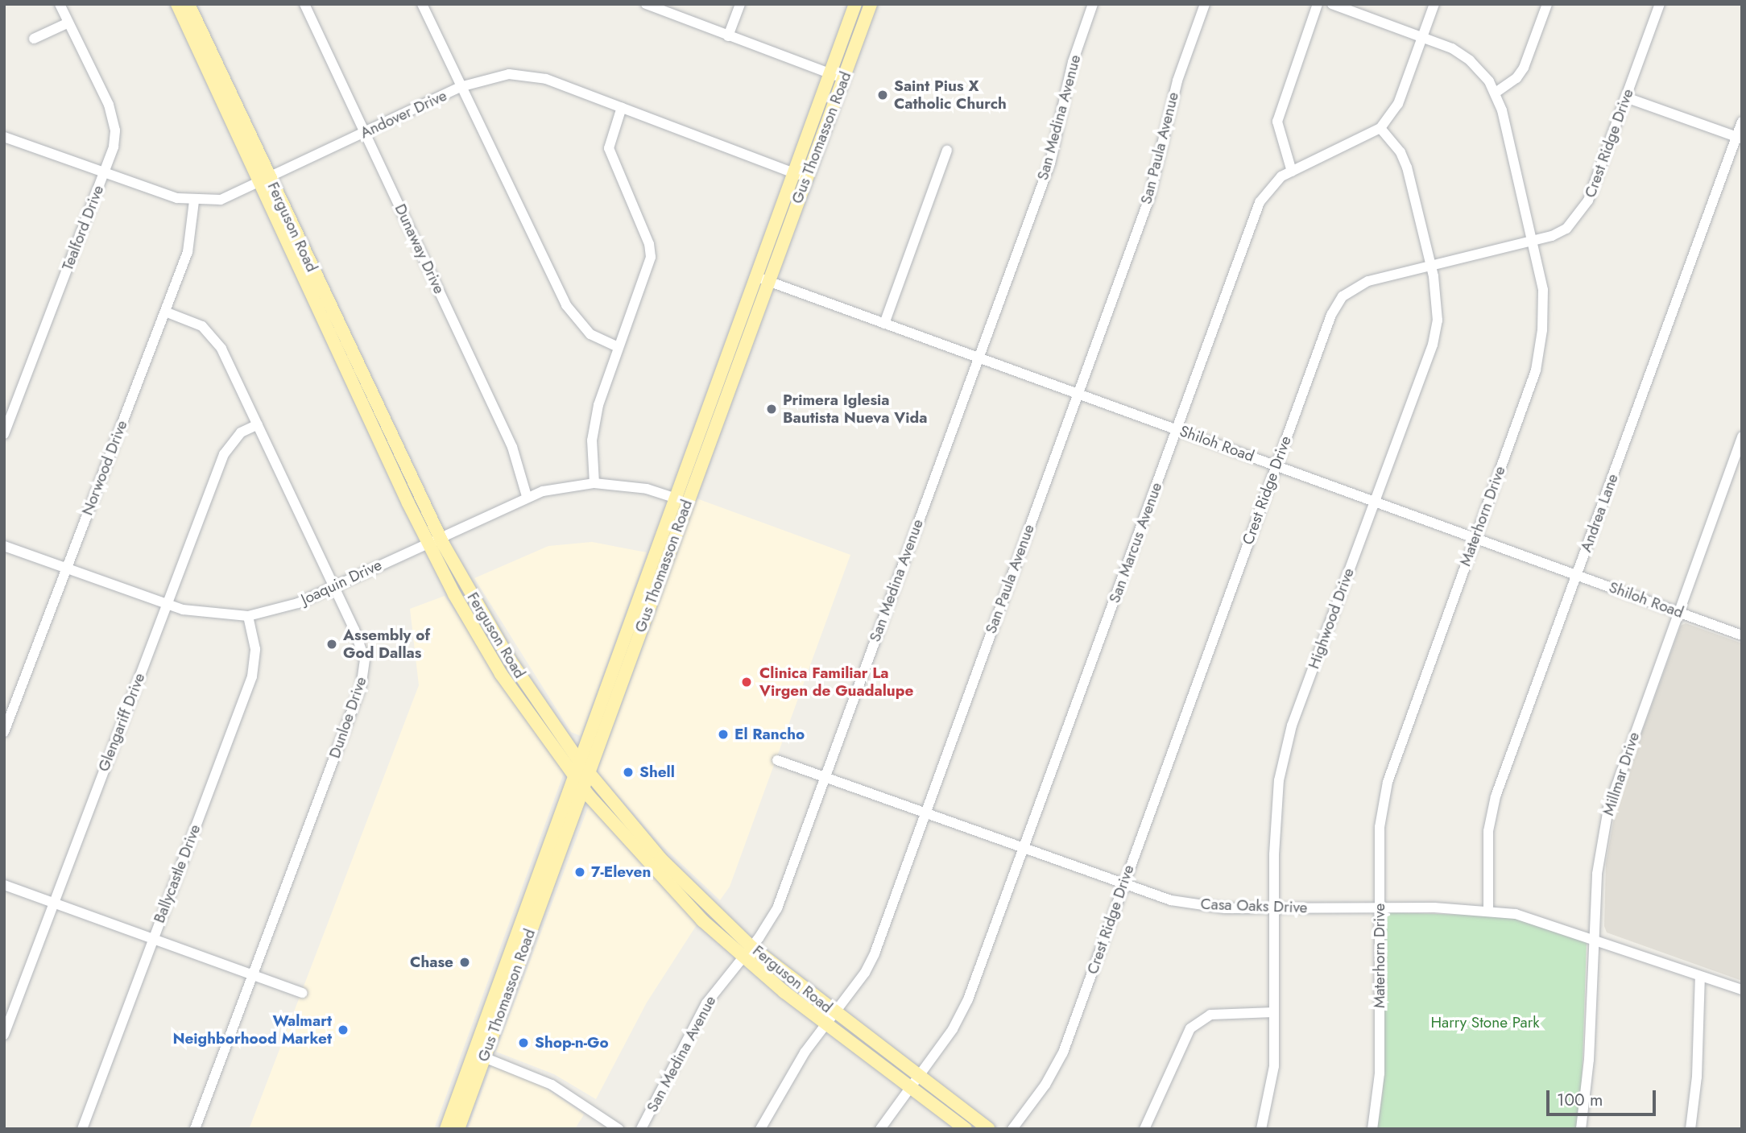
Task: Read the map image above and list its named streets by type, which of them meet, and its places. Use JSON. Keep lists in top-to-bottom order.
{
  "streets": {
    "main road": ["Gus Thomasson Road", "Ferguson Road"],
    "street": [
      "Andover Drive",
      "San Medina Avenue",
      "Crest Ridge Drive",
      "San Paula Avenue",
      "Tealford Drive",
      "Dunaway Drive",
      "Shiloh Road",
      "Norwood Drive",
      "Andrea Lane",
      "Materhorn Drive",
      "San Marcus Avenue",
      "Joaquin Drive",
      "Highwood Drive",
      "Dunloe Drive",
      "Glengariff Drive",
      "Millmar Drive",
      "Ballycastle Drive",
      "Casa Oaks Drive"
    ]
  },
  "crossings": [
    ["Andover Drive", "Gus Thomasson Road"],
    ["Andover Drive", "Ferguson Road"],
    ["Andover Drive", "Tealford Drive"],
    ["Andover Drive", "Dunaway Drive"],
    ["Andover Drive", "Norwood Drive"],
    ["San Medina Avenue", "Ferguson Road"],
    ["San Medina Avenue", "Shiloh Road"],
    ["San Medina Avenue", "Casa Oaks Drive"],
    ["Gus Thomasson Road", "Ferguson Road"],
    ["Gus Thomasson Road", "Shiloh Road"],
    ["Gus Thomasson Road", "Joaquin Drive"],
    ["Crest Ridge Drive", "Shiloh Road"],
    ["Crest Ridge Drive", "Materhorn Drive"],
    ["Crest Ridge Drive", "Highwood Drive"],
    ["Crest Ridge Drive", "Casa Oaks Drive"],
    ["San Paula Avenue", "Ferguson Road"],
    ["San Paula Avenue", "Shiloh Road"],
    ["San Paula Avenue", "Casa Oaks Drive"],
    ["Ferguson Road", "San Marcus Avenue"],
    ["Ferguson Road", "Joaquin Drive"],
    ["Dunaway Drive", "Joaquin Drive"],
    ["Shiloh Road", "Andrea Lane"],
    ["Shiloh Road", "Materhorn Drive"],
    ["Shiloh Road", "San Marcus Avenue"],
    ["Shiloh Road", "Highwood Drive"],
    ["Shiloh Road", "Millmar Drive"],
    ["Norwood Drive", "Joaquin Drive"],
    ["Norwood Drive", "Dunloe Drive"],
    ["Andrea Lane", "Casa Oaks Drive"],
    ["Materhorn Drive", "San Marcus Avenue"],
    ["Materhorn Drive", "Casa Oaks Drive"],
    ["San Marcus Avenue", "Highwood Drive"],
    ["San Marcus Avenue", "Casa Oaks Drive"],
    ["Joaquin Drive", "Dunloe Drive"],
    ["Joaquin Drive", "Glengariff Drive"],
    ["Joaquin Drive", "Ballycastle Drive"],
    ["Highwood Drive", "Casa Oaks Drive"],
    ["Dunloe Drive", "Glengariff Drive"],
    ["Millmar Drive", "Casa Oaks Drive"]
  ],
  "parks": ["Harry Stone Park"],
  "places": [
    "Saint Pius X Catholic Church",
    "Primera Iglesia Bautista Nueva Vida",
    "Assembly of God Dallas",
    "Clinica Familiar La Virgen de Guadalupe",
    "El Rancho",
    "Shell",
    "7-Eleven",
    "Chase",
    "Walmart Neighborhood Market",
    "Shop-n-Go"
  ],
  "scale_bar": "100 m"
}
